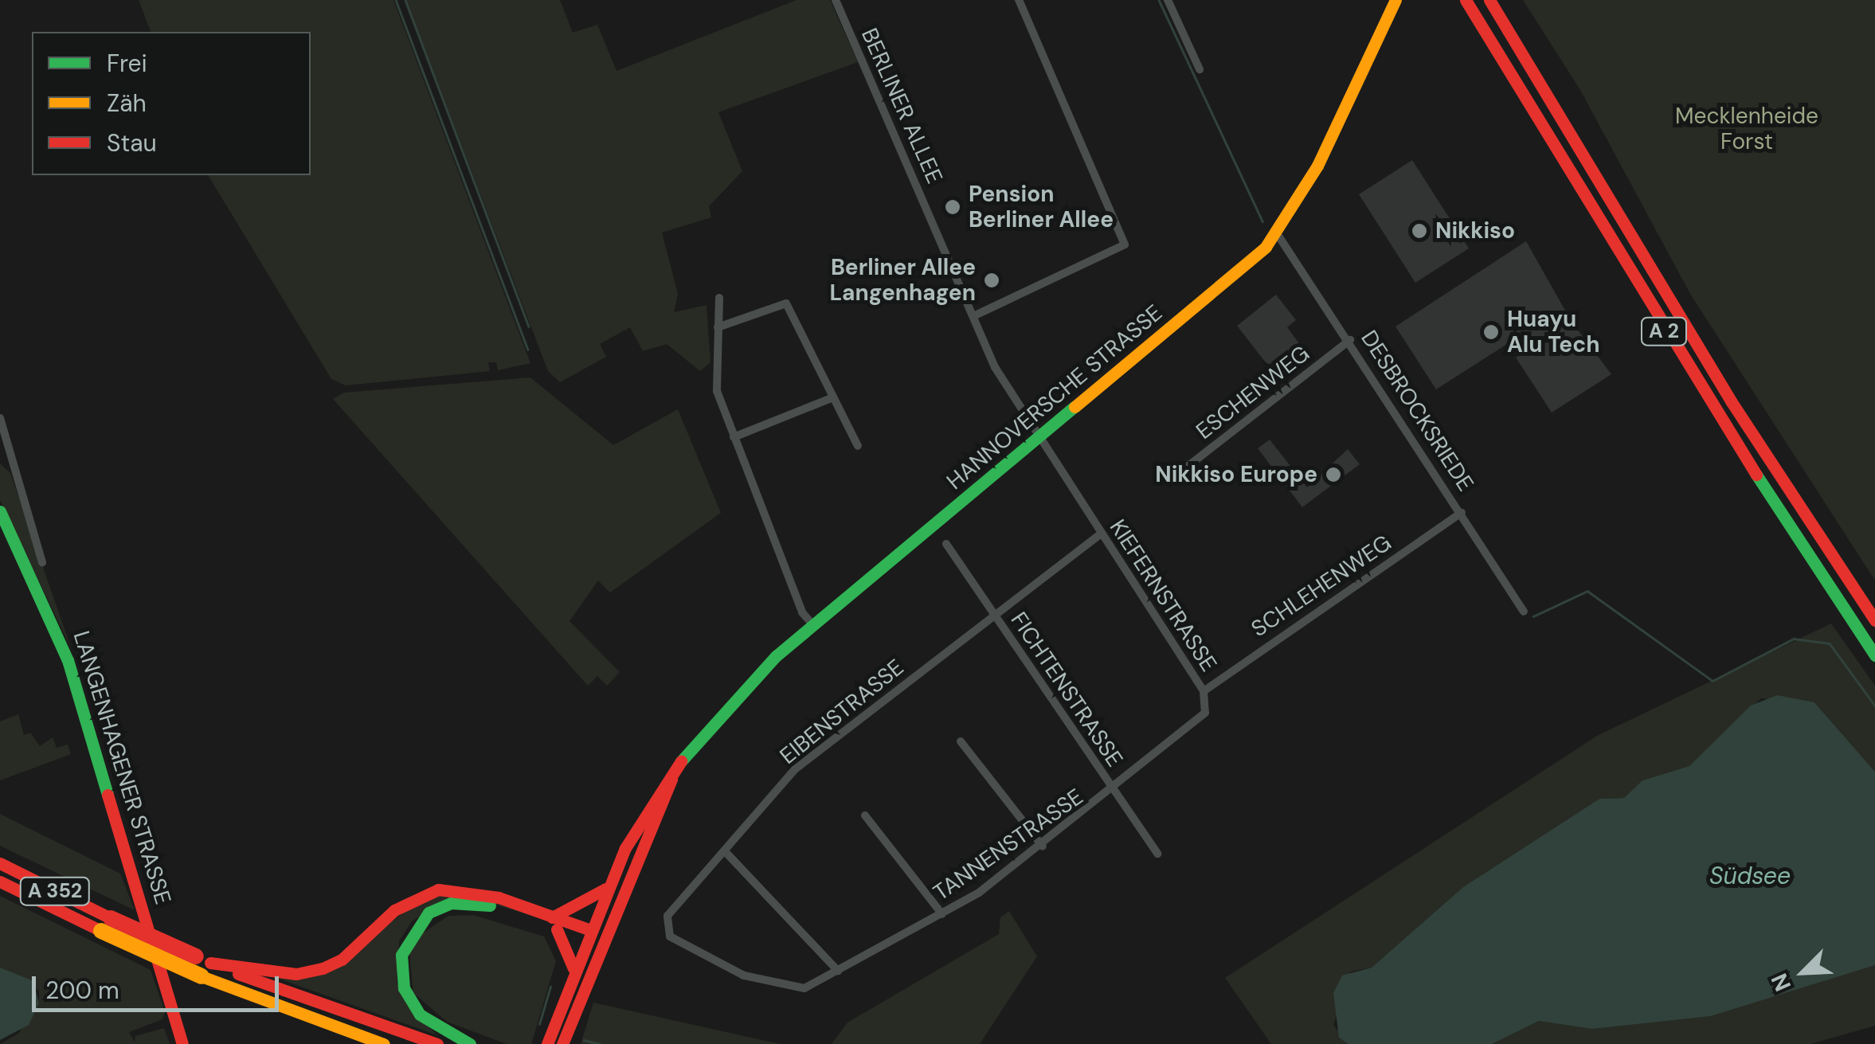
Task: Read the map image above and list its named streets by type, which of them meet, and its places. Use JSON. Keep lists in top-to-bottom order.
{
  "streets": {
    "main road": [
      "A 2",
      "HANNOVERSCHE STRASSE",
      "LANGENHAGENER STRASSE",
      "A 352"
    ],
    "street": [
      "BERLINER ALLEE",
      "ESCHENWEG",
      "DESBROCKSRIEDE",
      "SCHLEHENWEG",
      "KIEFERNSTRASSE",
      "FICHTENSTRASSE",
      "EIBENSTRASSE",
      "TANNENSTRASSE"
    ]
  },
  "crossings": [
    ["BERLINER ALLEE", "HANNOVERSCHE STRASSE"],
    ["BERLINER ALLEE", "KIEFERNSTRASSE"],
    ["ESCHENWEG", "DESBROCKSRIEDE"],
    ["HANNOVERSCHE STRASSE", "DESBROCKSRIEDE"],
    ["HANNOVERSCHE STRASSE", "KIEFERNSTRASSE"],
    ["DESBROCKSRIEDE", "SCHLEHENWEG"],
    ["SCHLEHENWEG", "KIEFERNSTRASSE"],
    ["KIEFERNSTRASSE", "FICHTENSTRASSE"],
    ["KIEFERNSTRASSE", "EIBENSTRASSE"],
    ["KIEFERNSTRASSE", "TANNENSTRASSE"],
    ["FICHTENSTRASSE", "EIBENSTRASSE"],
    ["FICHTENSTRASSE", "TANNENSTRASSE"],
    ["EIBENSTRASSE", "TANNENSTRASSE"]
  ],
  "water": ["Südsee"],
  "parks": ["Mecklenheide Forst"],
  "places": [
    "Pension Berliner Allee",
    "Nikkiso",
    "Berliner Allee Langenhagen",
    "Huayu Alu Tech",
    "Nikkiso Europe"
  ],
  "legend": ["Frei", "Zäh", "Stau"],
  "scale_bar": "200 m",
  "north": "bottom left"
}
